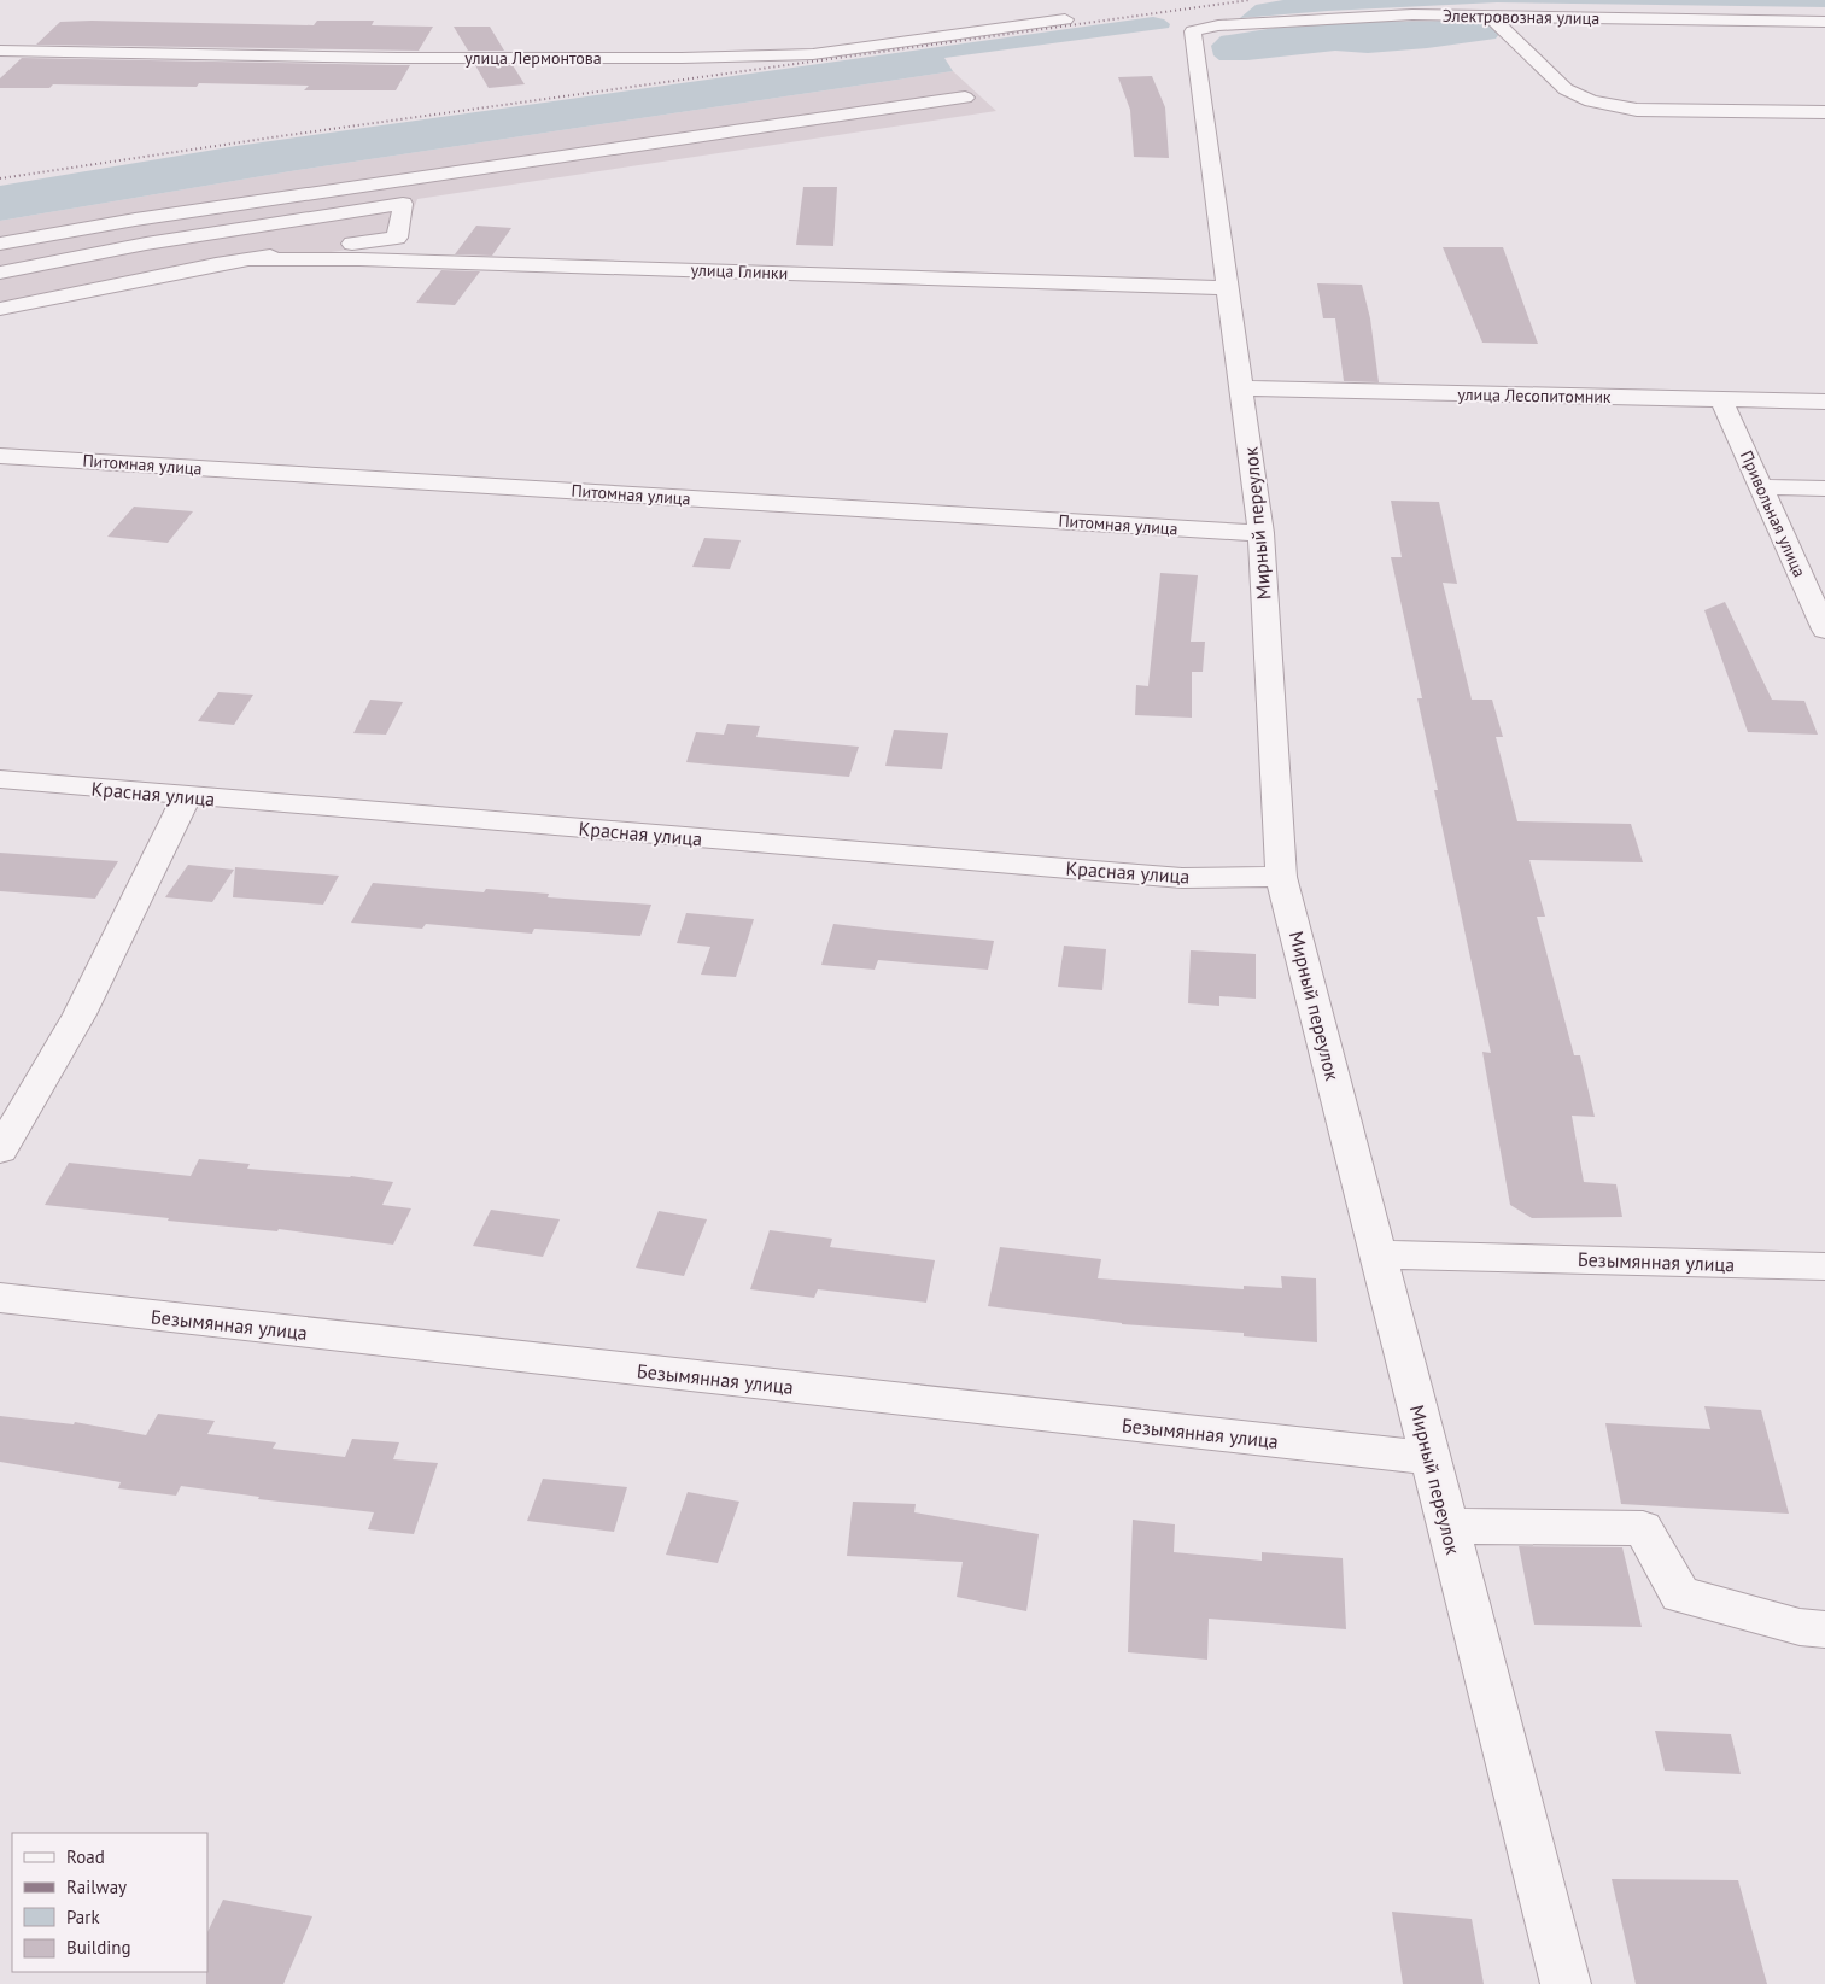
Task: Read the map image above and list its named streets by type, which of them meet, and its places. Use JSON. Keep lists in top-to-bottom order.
{
  "streets": {
    "street": [
      "Электровозная улица",
      "улица Лермонтова",
      "улица Глинки",
      "улица Лесопитомник",
      "Питомная улица",
      "Привольная улица",
      "Мирный переулок",
      "Красная улица",
      "Безымянная улица"
    ]
  },
  "crossings": [
    ["Электровозная улица", "Мирный переулок"],
    ["улица Глинки", "Мирный переулок"],
    ["улица Лесопитомник", "Привольная улица"],
    ["улица Лесопитомник", "Мирный переулок"],
    ["Питомная улица", "Мирный переулок"],
    ["Мирный переулок", "Красная улица"],
    ["Мирный переулок", "Безымянная улица"]
  ],
  "legend": [
    "Road",
    "Railway",
    "Park",
    "Building"
  ]
}
